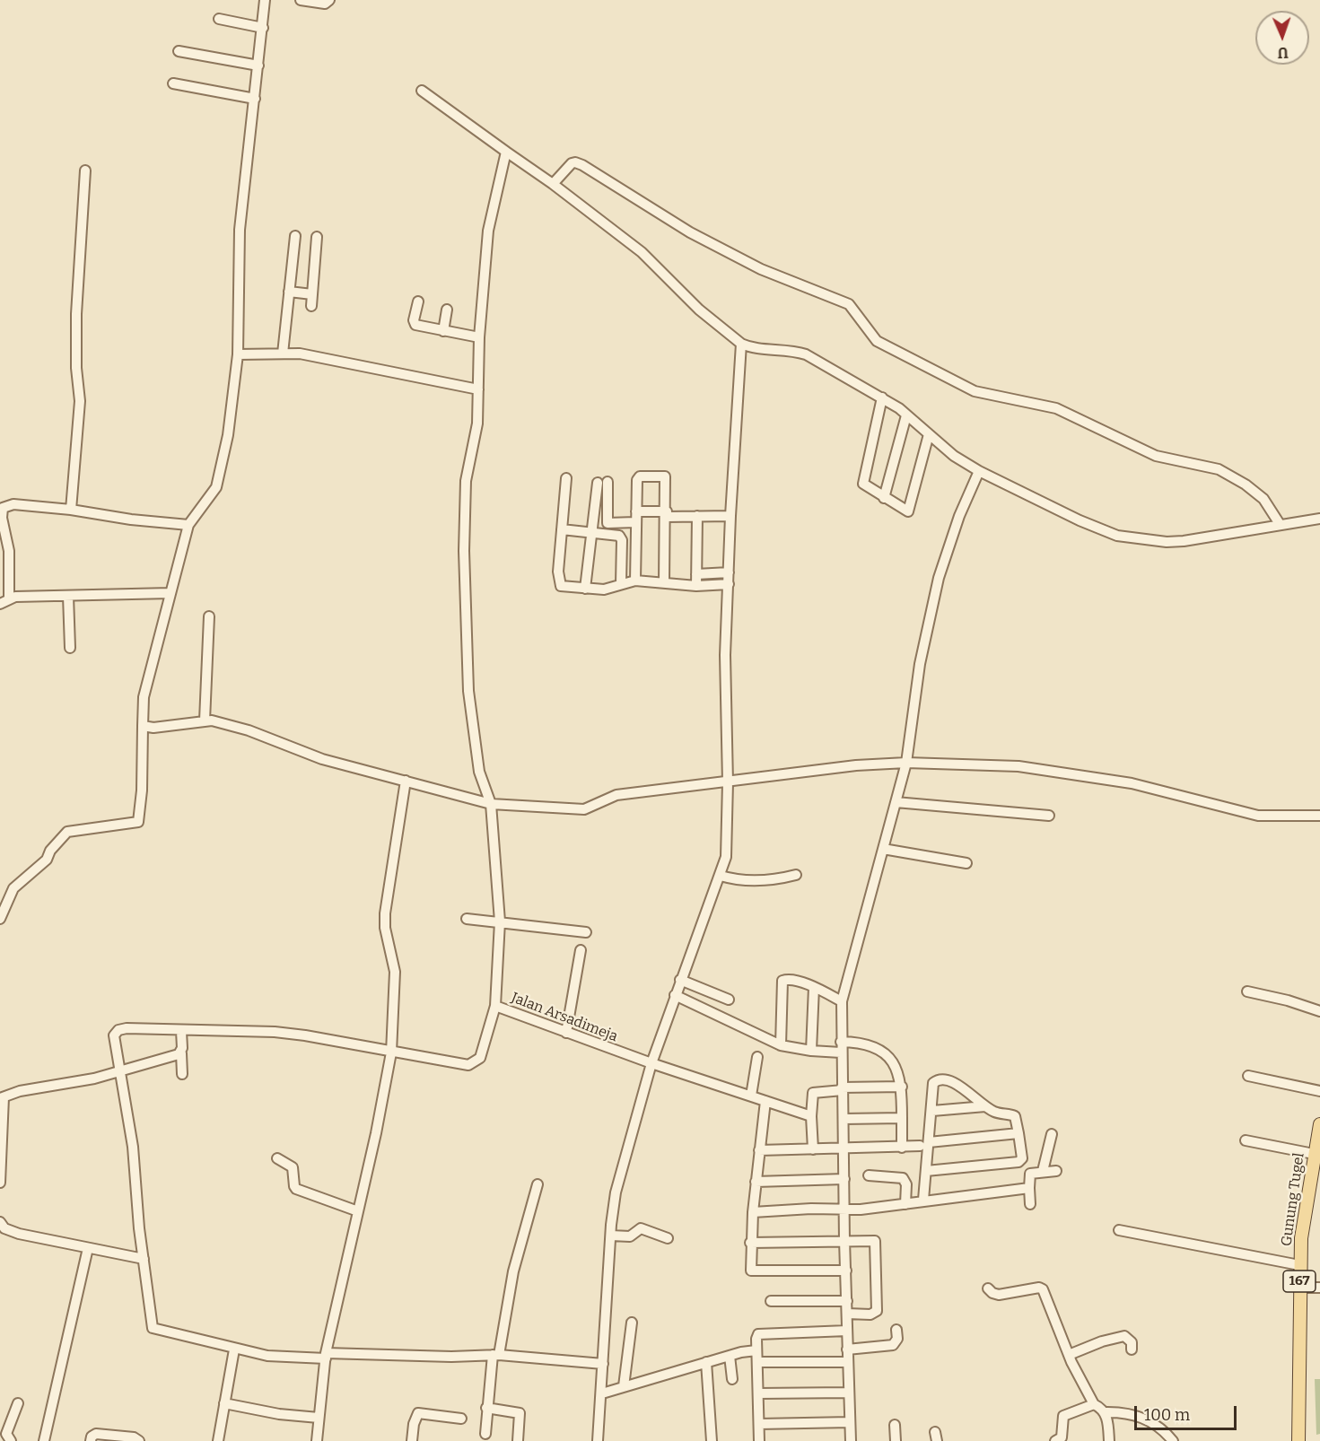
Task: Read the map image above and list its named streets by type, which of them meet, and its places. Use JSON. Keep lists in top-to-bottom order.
{
  "streets": {
    "main road": ["Gunung Tugel", "167"],
    "street": ["Jalan Arsadimeja"]
  },
  "scale_bar": "100 m",
  "north": "bottom"
}
